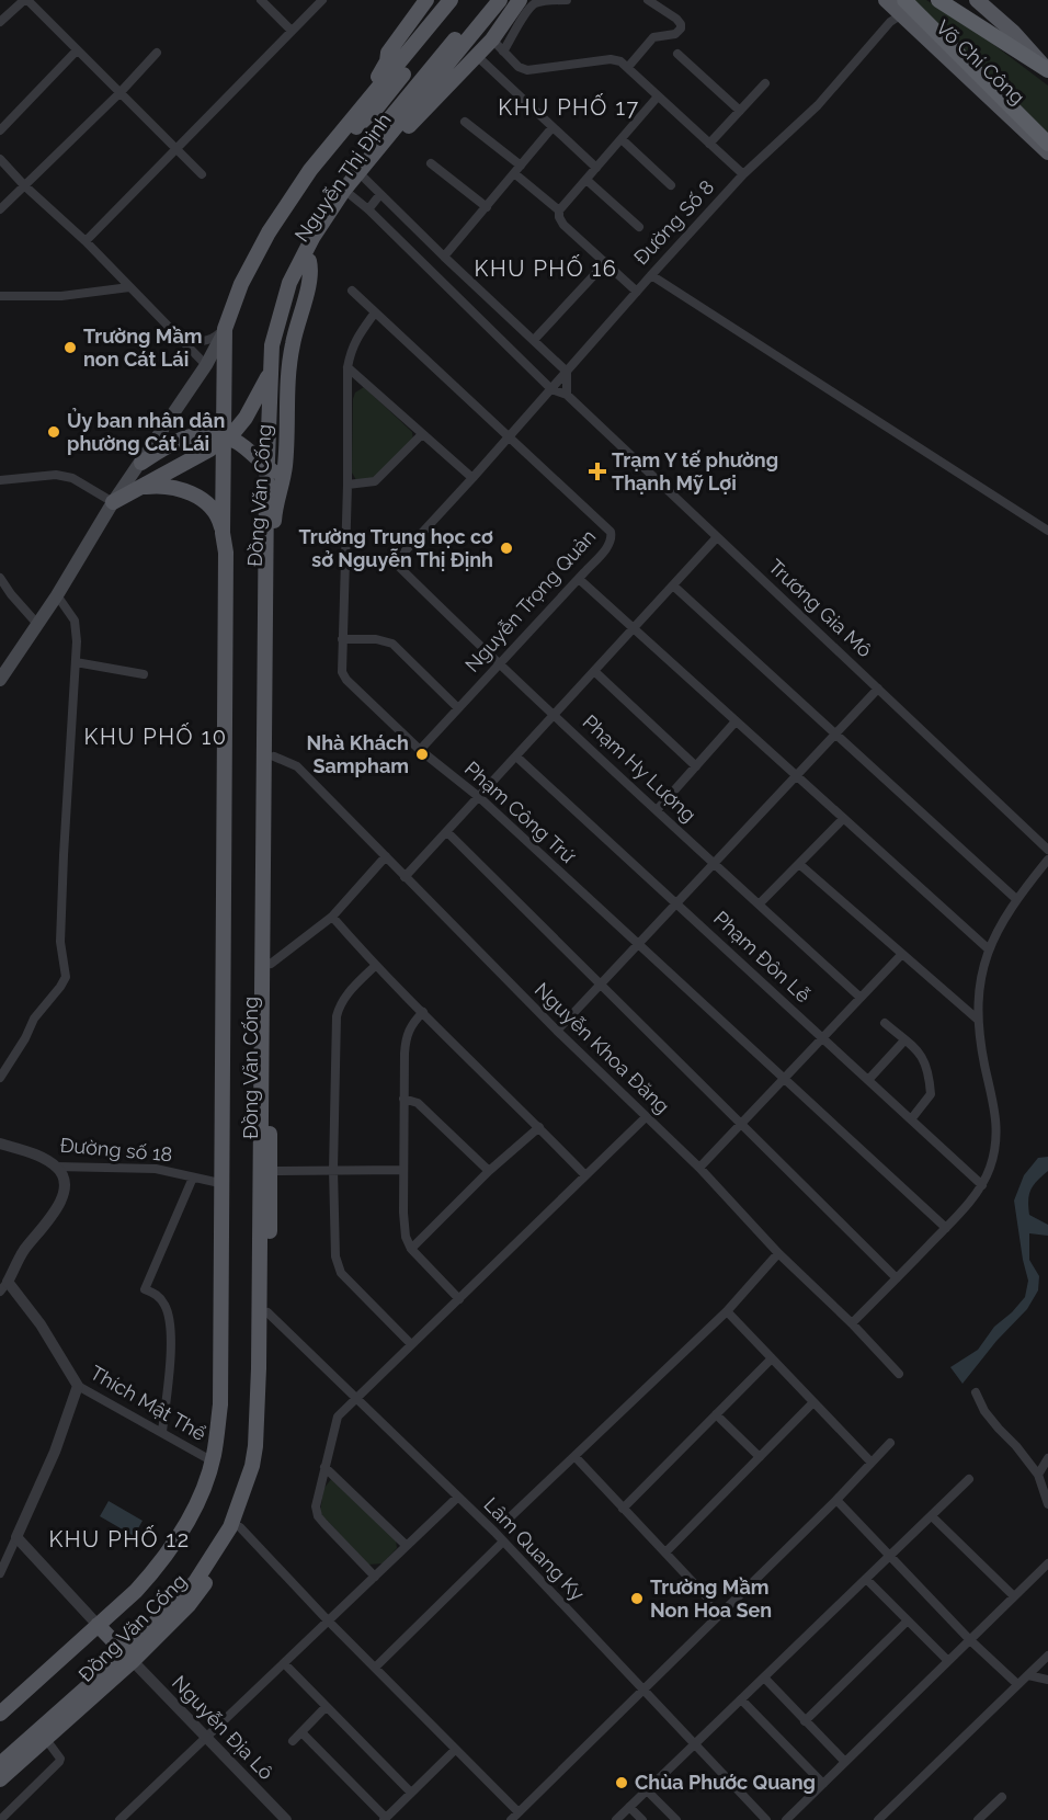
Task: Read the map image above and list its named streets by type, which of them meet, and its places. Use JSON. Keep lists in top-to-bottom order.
{
  "streets": {
    "highway": ["Võ Chí Công"],
    "main road": ["Nguyễn Thị Định", "Đồng Văn Cống"],
    "street": [
      "Đường Số 8",
      "Nguyễn Trọng Quản",
      "Trương Gia Mô",
      "Phạm Hy Lượng",
      "Phạm Công Trứ",
      "Phạm Đôn Lễ",
      "Nguyễn Khoa Đăng",
      "Đường số 18",
      "Thích Mật Thể",
      "Lâm Quang Ky",
      "Nguyễn Địa Lô"
    ]
  },
  "crossings": [
    ["Võ Chí Công", "Đường Số 8"],
    ["Nguyễn Thị Định", "Đồng Văn Cống"],
    ["Nguyễn Thị Định", "Trương Gia Mô"],
    ["Đường Số 8", "Nguyễn Trọng Quản"],
    ["Đường Số 8", "Trương Gia Mô"],
    ["Đường Số 8", "Phạm Hy Lượng"],
    ["Đồng Văn Cống", "Nguyễn Khoa Đăng"],
    ["Đồng Văn Cống", "Đường số 18"],
    ["Đồng Văn Cống", "Thích Mật Thể"],
    ["Đồng Văn Cống", "Lâm Quang Ky"],
    ["Đồng Văn Cống", "Nguyễn Địa Lô"],
    ["Nguyễn Trọng Quản", "Phạm Hy Lượng"],
    ["Nguyễn Trọng Quản", "Phạm Công Trứ"],
    ["Đường số 18", "Thích Mật Thể"]
  ],
  "districts": [
    "KHU PHỐ 17",
    "KHU PHỐ 16",
    "KHU PHỐ 10",
    "KHU PHỐ 12"
  ],
  "places": {
    "other": [
      "Trường Mầm non Cát Lái",
      "Ủy ban nhân dân phường Cát Lái",
      "Trường Trung học cơ sở Nguyễn Thị Định",
      "Nhà Khách Sampham",
      "Trường Mầm Non Hoa Sen",
      "Chùa Phước Quang"
    ],
    "health": ["Trạm Y tế phường Thạnh Mỹ Lợi"]
  }
}
